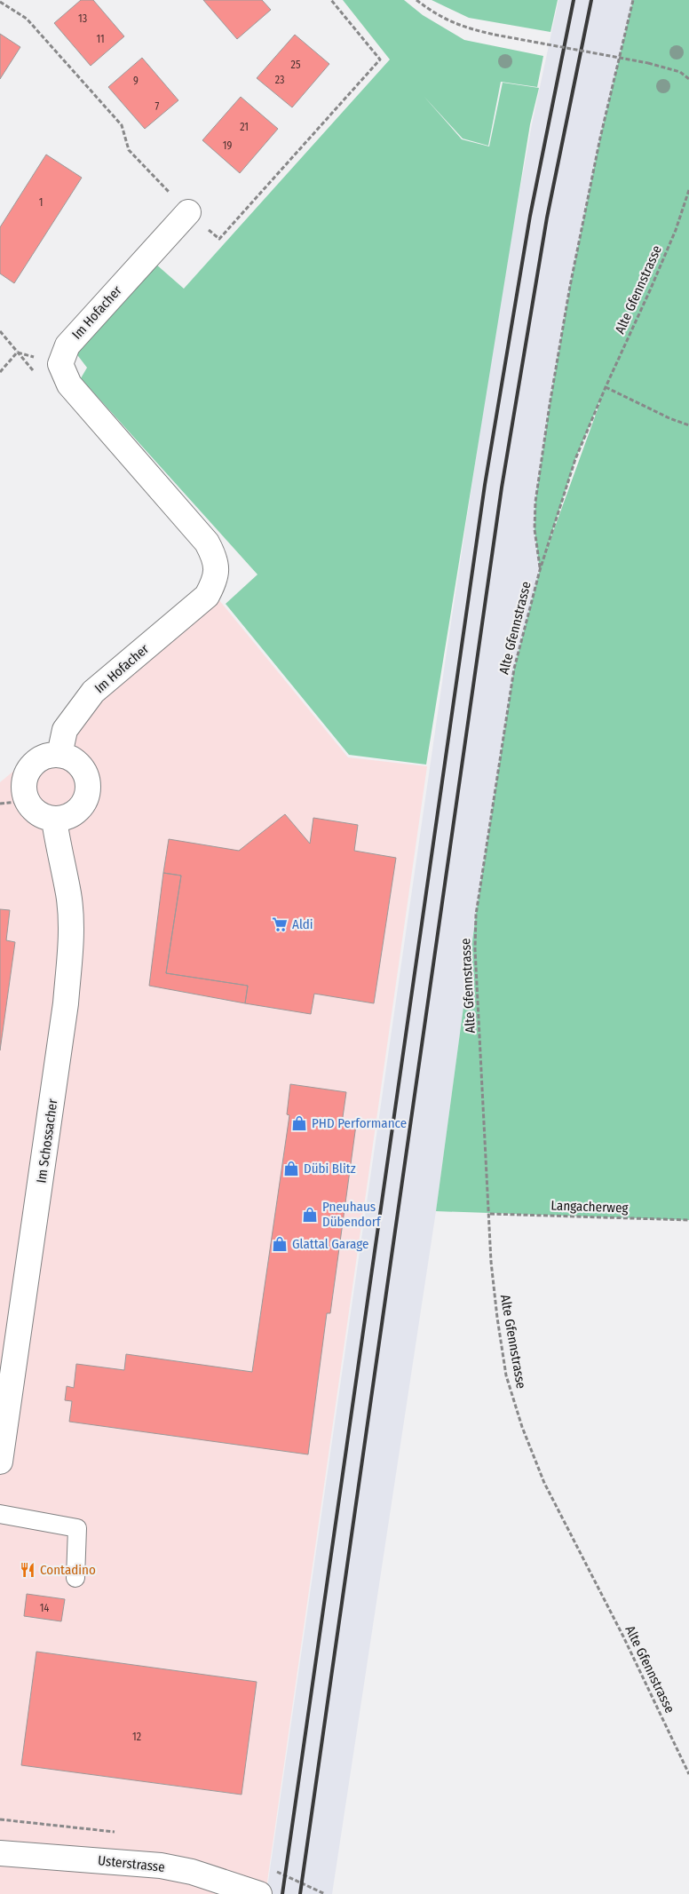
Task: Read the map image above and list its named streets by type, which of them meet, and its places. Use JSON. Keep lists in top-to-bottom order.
{
  "streets": {
    "street": ["Im Hofacher", "Im Schossacher", "Usterstrasse"],
    "path": ["Alte Gfennstrasse", "Langacherweg"]
  },
  "crossings": [
    ["Alte Gfennstrasse", "Langacherweg"],
    ["Im Hofacher", "Im Schossacher"]
  ],
  "places": {
    "supermarket": ["Aldi"],
    "shop": [
      "PHD Performance",
      "Dübi Blitz",
      "Pneuhaus Dübendorf",
      "Glattal Garage"
    ],
    "restaurant": ["Contadino"]
  },
  "house_numbers": [
    "13",
    "11",
    "25",
    "23",
    "9",
    "7",
    "21",
    "19",
    "1",
    "14",
    "12"
  ]
}
